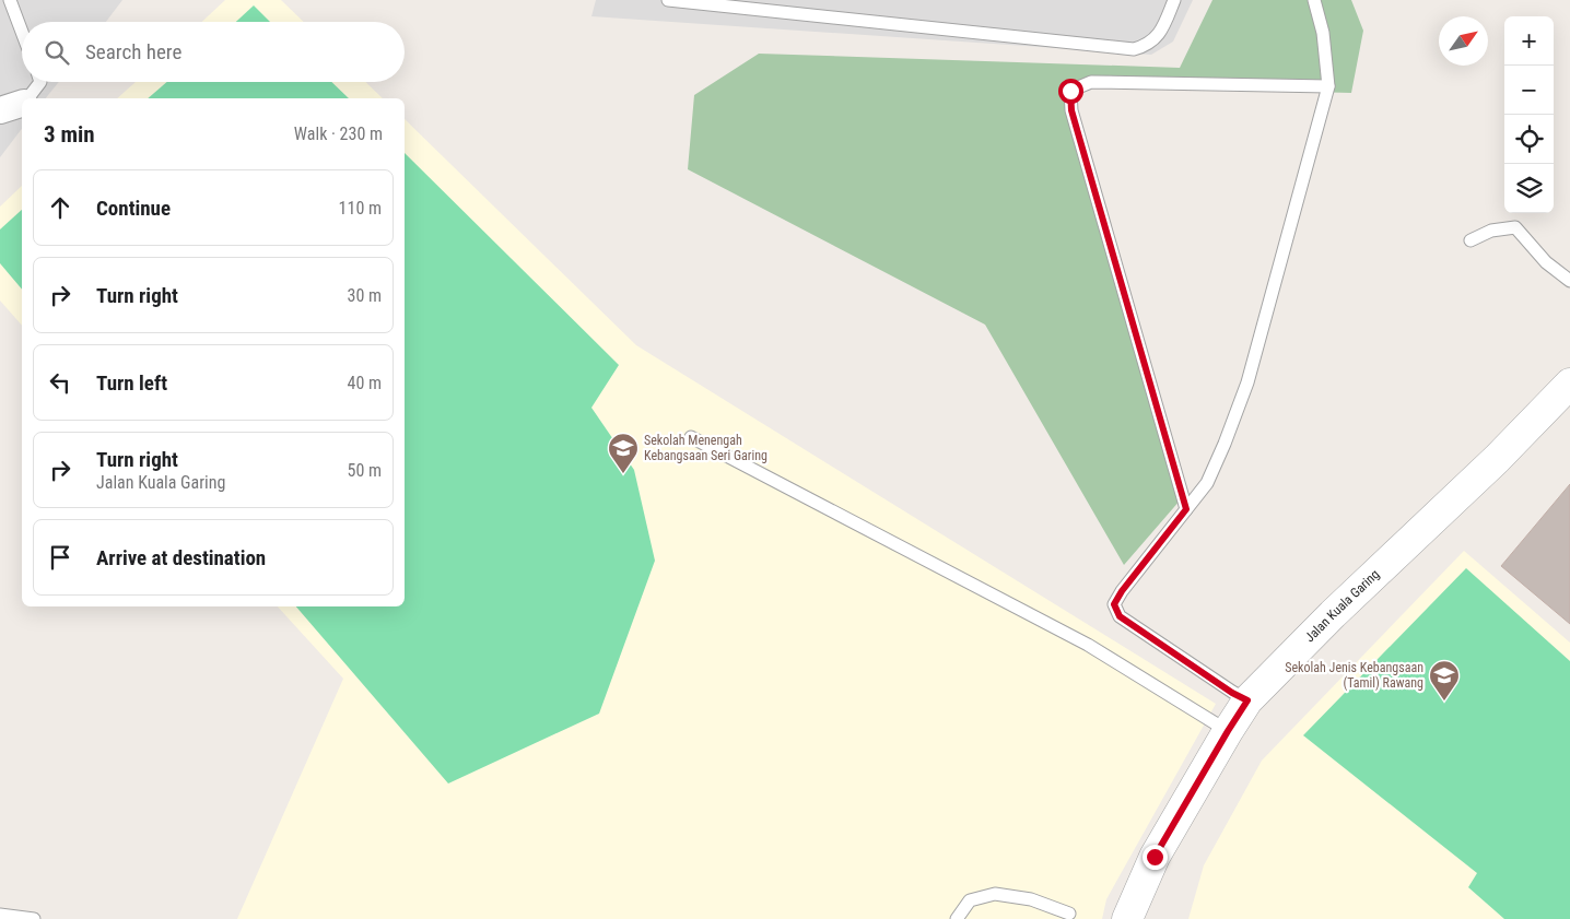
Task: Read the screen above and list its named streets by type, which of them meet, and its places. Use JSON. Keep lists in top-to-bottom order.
{
  "streets": {
    "street": ["Jalan Kuala Garing"]
  },
  "places": {
    "school or university": ["Sekolah Menengah Kebangsaan Seri Garing", "Sekolah Jenis Kebangsaan (Tamil) Rawang"]
  },
  "north": "top right",
  "page": {
    "map_buttons": ["+", "−"],
    "search": "Search here",
    "heading": ["3 min", "Walk · 230 m"],
    "list": [
      ["Continue", "110 m"],
      ["Turn right", "30 m"],
      ["Turn left", "40 m"],
      ["Turn right", "Jalan Kuala Garing", "50 m"],
      "Arrive at destination"
    ]
  }
}
